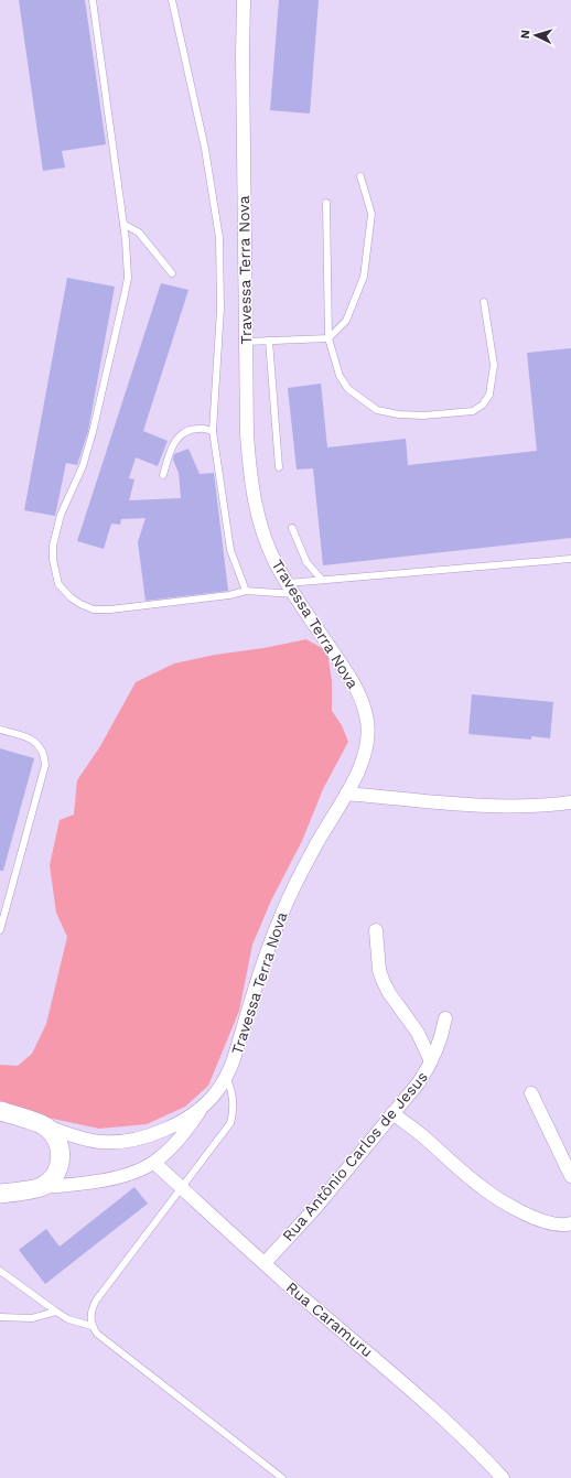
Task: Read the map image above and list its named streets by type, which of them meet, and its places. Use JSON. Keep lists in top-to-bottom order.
{
  "streets": {
    "street": ["Travessa Terra Nova", "Rua Antônio Carlos de Jesus", "Rua Caramuru"]
  },
  "crossings": [
    ["Rua Antônio Carlos de Jesus", "Rua Caramuru"]
  ],
  "north": "left"
}
